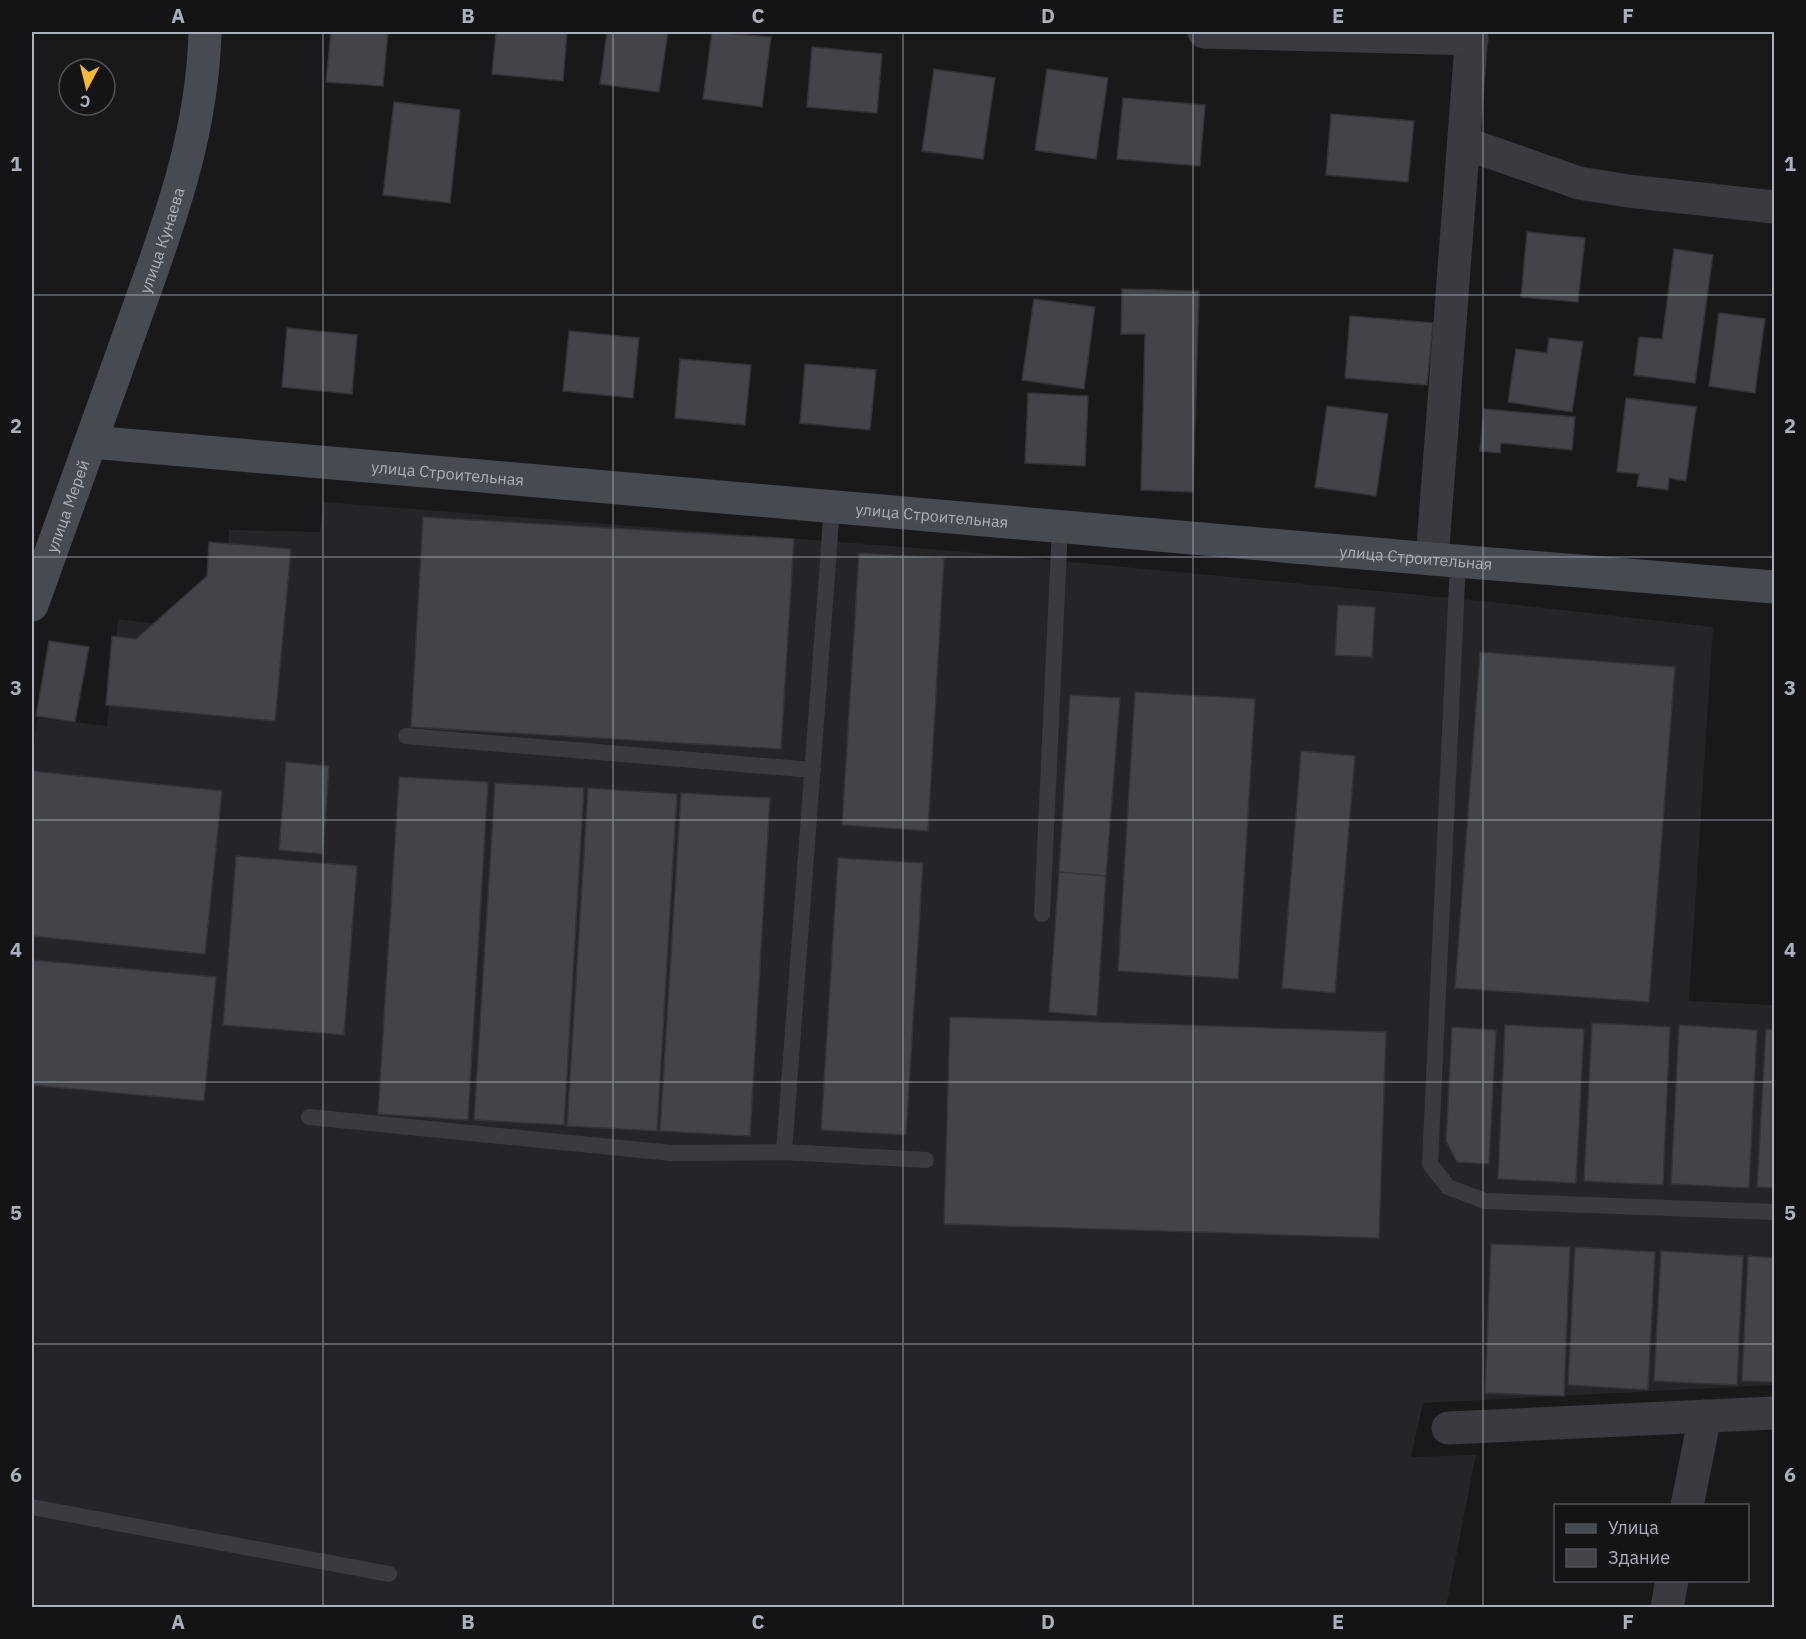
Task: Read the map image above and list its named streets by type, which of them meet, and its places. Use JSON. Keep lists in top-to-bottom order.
{
  "streets": {
    "main road": ["улица Кунаева", "улица Строительная", "улица Мерей"]
  },
  "crossings": [
    ["улица Кунаева", "улица Строительная"],
    ["улица Кунаева", "улица Мерей"],
    ["улица Строительная", "улица Мерей"]
  ],
  "legend": ["Улица", "Здание"],
  "north": "bottom",
  "grid": {
    "columns": [
      "A",
      "B",
      "C",
      "D",
      "E",
      "F"
    ],
    "rows": [
      "1",
      "2",
      "3",
      "4",
      "5",
      "6"
    ]
  }
}
